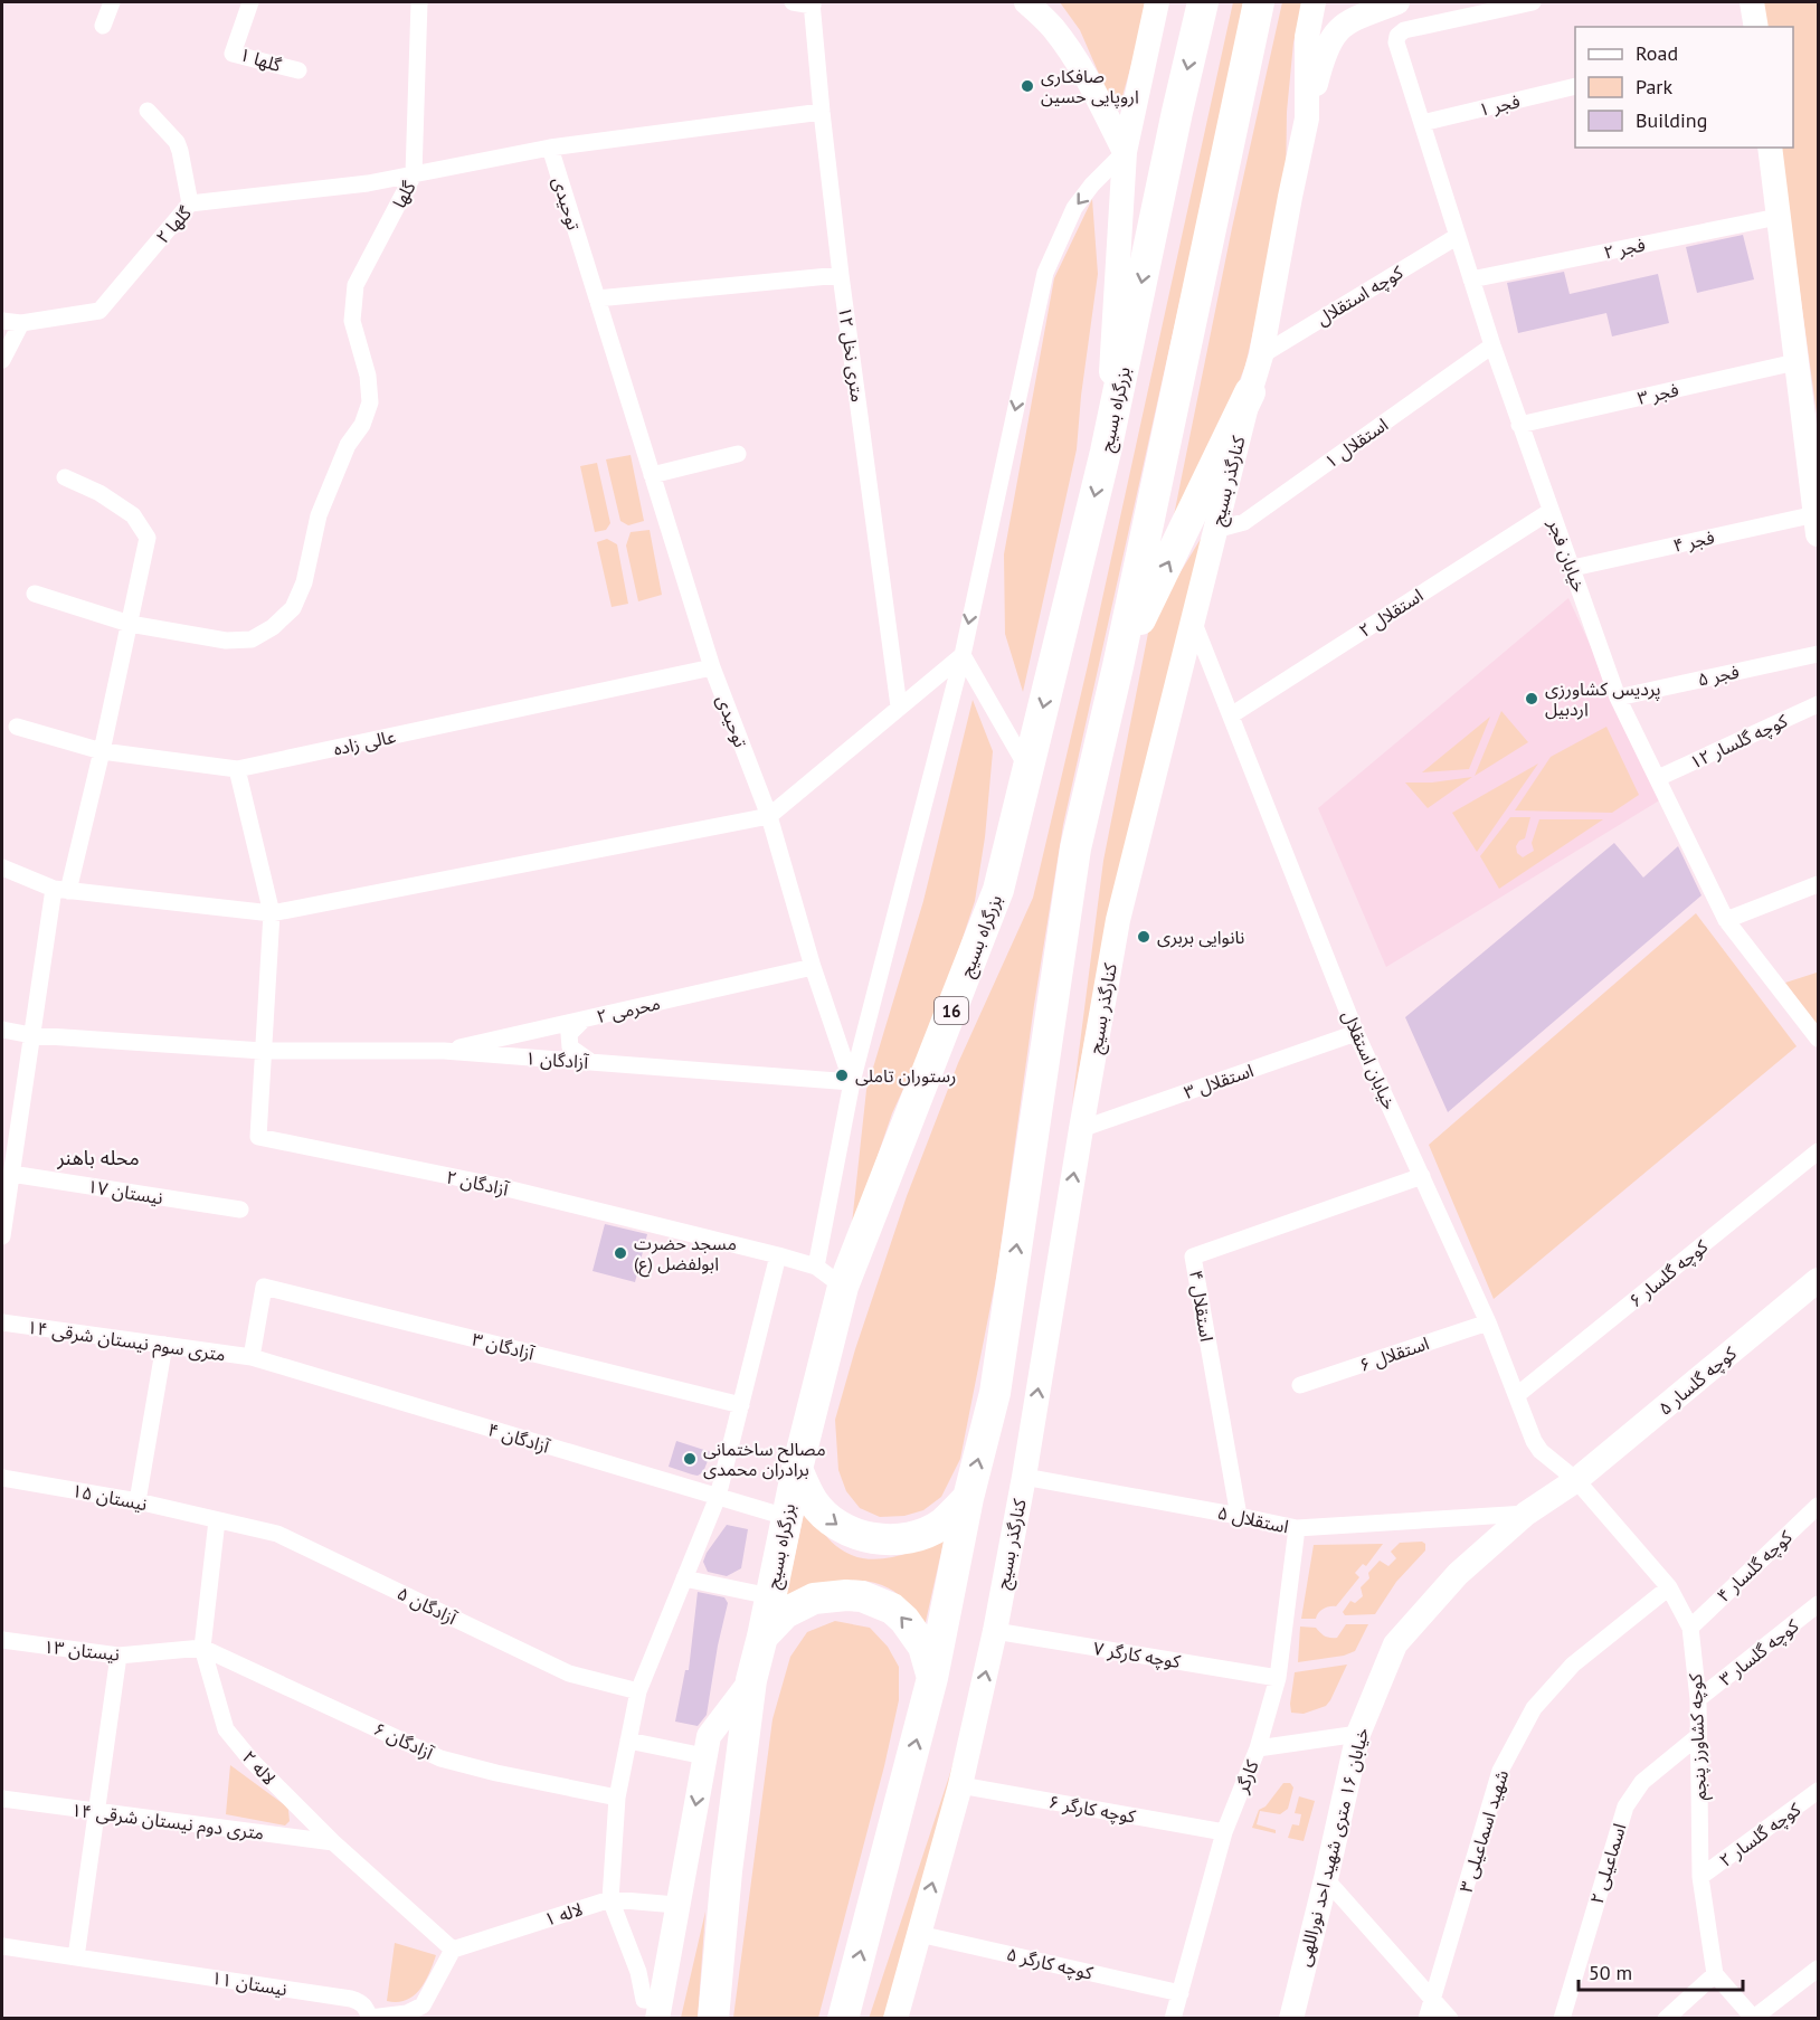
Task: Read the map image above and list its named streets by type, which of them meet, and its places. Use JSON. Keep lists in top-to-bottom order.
{
  "streets": {
    "highway": ["بزرگراه بسیج", "16"],
    "main road": ["کنارگذر بسیج", "کوچه گلسار ۵", "خیابان ۱۶ متری شهید احد نوراللهی"],
    "street": [
      "گلها ۱",
      "فجر ۱",
      "گلها",
      "توحیدی",
      "گلها ۲",
      "فجر ۲",
      "کوچه استقلال",
      "۱۲ متری نخل",
      "فجر ۳",
      "استقلال ۱",
      "فجر ۴",
      "خیابان فجر",
      "استقلال ۲",
      "فجر ۵",
      "کوچه گلسار ۱۲",
      "عالی زاده",
      "محرمی ۲",
      "آزادگان ۱",
      "خیابان استقلال",
      "استقلال ۳",
      "آزادگان ۲",
      "نیستان ۱۷",
      "کوچه گلسار ۶",
      "استقلال ۴",
      "۱۴ متری سوم نیستان شرقی",
      "آزادگان ۳",
      "استقلال ۶",
      "آزادگان ۴",
      "نیستان ۱۵",
      "استقلال ۵",
      "کوچه گلسار ۴",
      "آزادگان ۵",
      "نیستان ۱۳",
      "کوچه گلسار ۳",
      "کوچه کارگر ۷",
      "کوچه کشاورز پنجم",
      "آزادگان ۶",
      "لاله ۲",
      "کارگر",
      "کوچه کارگر ۶",
      "۱۴ متری دوم نیستان شرقی",
      "شهید اسماعیلی ۳",
      "کوچه گلسار ۲",
      "اسماعیلی ۲",
      "لاله ۱",
      "کوچه کارگر ۵",
      "نیستان ۱۱"
    ]
  },
  "crossings": [
    ["فجر ۱", "خیابان فجر"],
    ["گلها", "گلها ۲"],
    ["توحیدی", "گلها ۲"],
    ["توحیدی", "عالی زاده"],
    ["توحیدی", "محرمی ۲"],
    ["توحیدی", "آزادگان ۱"],
    ["گلها ۲", "۱۲ متری نخل"],
    ["فجر ۲", "خیابان فجر"],
    ["کوچه استقلال", "کنارگذر بسیج"],
    ["کوچه استقلال", "خیابان فجر"],
    ["فجر ۳", "خیابان فجر"],
    ["بزرگراه بسیج", "آزادگان ۴"],
    ["استقلال ۱", "کنارگذر بسیج"],
    ["استقلال ۱", "خیابان فجر"],
    ["کنارگذر بسیج", "خیابان استقلال"],
    ["کنارگذر بسیج", "استقلال ۳"],
    ["کنارگذر بسیج", "استقلال ۵"],
    ["کنارگذر بسیج", "کوچه کارگر ۷"],
    ["کنارگذر بسیج", "کوچه کارگر ۶"],
    ["کنارگذر بسیج", "کوچه کارگر ۵"],
    ["فجر ۴", "خیابان فجر"],
    ["خیابان فجر", "استقلال ۲"],
    ["خیابان فجر", "فجر ۵"],
    ["خیابان فجر", "کوچه گلسار ۱۲"],
    ["استقلال ۲", "خیابان استقلال"],
    ["محرمی ۲", "آزادگان ۱"],
    ["آزادگان ۱", "آزادگان ۲"],
    ["خیابان استقلال", "استقلال ۳"],
    ["خیابان استقلال", "کوچه گلسار ۶"],
    ["خیابان استقلال", "استقلال ۴"],
    ["خیابان استقلال", "استقلال ۶"],
    ["خیابان استقلال", "کوچه گلسار ۵"],
    ["خیابان استقلال", "کوچه کشاورز پنجم"],
    ["خیابان استقلال", "خیابان ۱۶ متری شهید احد نوراللهی"],
    ["استقلال ۴", "استقلال ۵"],
    ["۱۴ متری سوم نیستان شرقی", "آزادگان ۳"],
    ["۱۴ متری سوم نیستان شرقی", "آزادگان ۴"],
    ["آزادگان ۳", "آزادگان ۴"],
    ["کوچه گلسار ۵", "کوچه کشاورز پنجم"],
    ["کوچه گلسار ۵", "خیابان ۱۶ متری شهید احد نوراللهی"],
    ["نیستان ۱۵", "آزادگان ۵"],
    ["نیستان ۱۵", "لاله ۲"],
    ["استقلال ۵", "کارگر"],
    ["استقلال ۵", "خیابان ۱۶ متری شهید احد نوراللهی"],
    ["کوچه گلسار ۴", "کوچه کشاورز پنجم"],
    ["آزادگان ۵", "لاله ۲"],
    ["نیستان ۱۳", "آزادگان ۶"],
    ["نیستان ۱۳", "لاله ۲"],
    ["کوچه گلسار ۳", "کوچه کشاورز پنجم"],
    ["کوچه کارگر ۷", "کارگر"],
    ["کوچه کشاورز پنجم", "شهید اسماعیلی ۳"],
    ["کوچه کشاورز پنجم", "کوچه گلسار ۲"],
    ["کوچه کشاورز پنجم", "خیابان ۱۶ متری شهید احد نوراللهی"],
    ["کوچه کشاورز پنجم", "اسماعیلی ۲"],
    ["آزادگان ۶", "لاله ۲"],
    ["لاله ۲", "۱۴ متری دوم نیستان شرقی"],
    ["لاله ۲", "لاله ۱"],
    ["لاله ۲", "نیستان ۱۱"],
    ["کارگر", "کوچه کارگر ۶"],
    ["کارگر", "کوچه کارگر ۵"],
    ["لاله ۱", "نیستان ۱۱"]
  ],
  "districts": ["محله باهنر"],
  "places": [
    "صافکاری اروپایی حسین",
    "پردیس کشاورزی اردبیل",
    "نانوایی بربری",
    "رستوران تاملی",
    "مسجد حضرت ابولفضل (ع)",
    "مصالح ساختمانی برادران محمدی"
  ],
  "legend": ["Road", "Park", "Building"],
  "scale_bar": "50 m"
}
